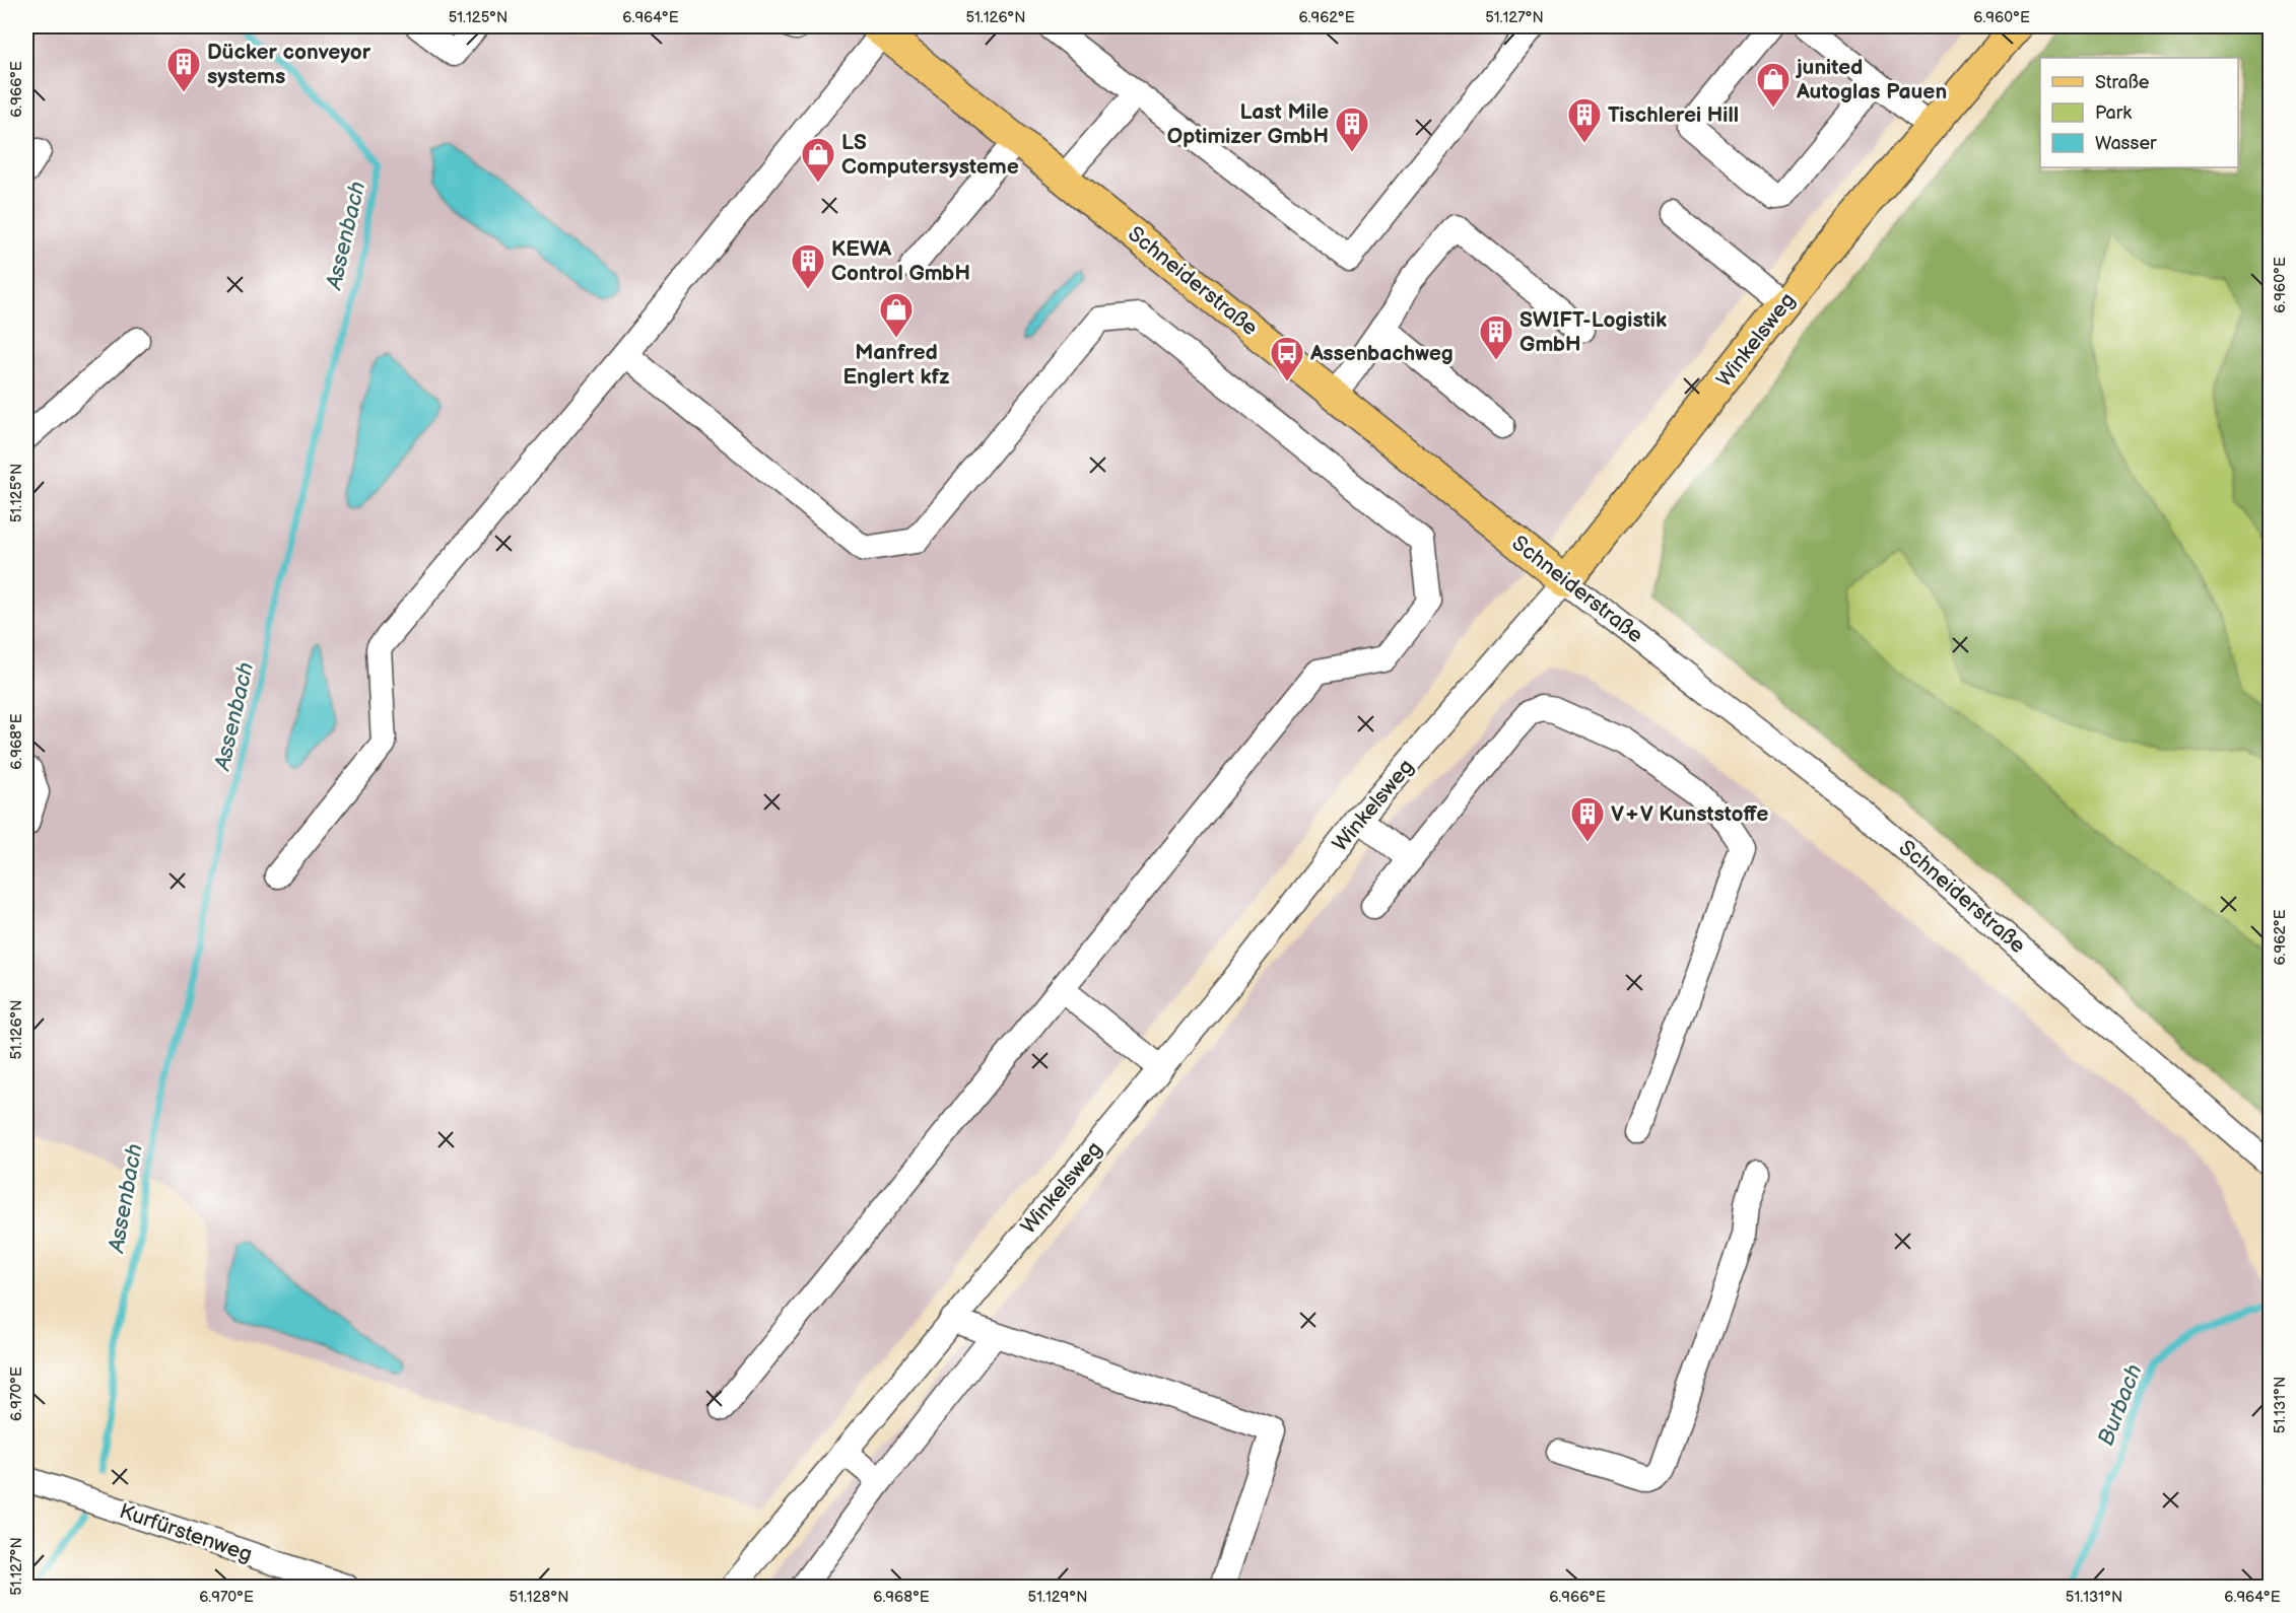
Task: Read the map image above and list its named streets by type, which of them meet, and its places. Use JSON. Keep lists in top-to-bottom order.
{
  "streets": {
    "main road": ["Schneiderstraße", "Winkelsweg"],
    "street": ["Kurfürstenweg"]
  },
  "crossings": [
    ["Schneiderstraße", "Winkelsweg"]
  ],
  "water": ["Assenbach", "Burbach"],
  "places": {
    "building": [
      "Dücker conveyor systems",
      "Tischlerei Hill",
      "Last Mile Optimizer GmbH",
      "KEWA Control GmbH",
      "SWIFT-Logistik GmbH",
      "V+V Kunststoffe"
    ],
    "shop": ["junited Autoglas Pauen", "LS Computersysteme", "Manfred Englert kfz"],
    "bus stop": ["Assenbachweg"]
  },
  "legend": ["Straße", "Park", "Wasser"],
  "coordinates": [
    "51.125°N",
    "6.964°E",
    "51.126°N",
    "6.962°E",
    "51.127°N",
    "6.960°E",
    "6.966°E",
    "6.968°E",
    "6.970°E",
    "51.131°N",
    "51.128°N",
    "51.129°N"
  ]
}
